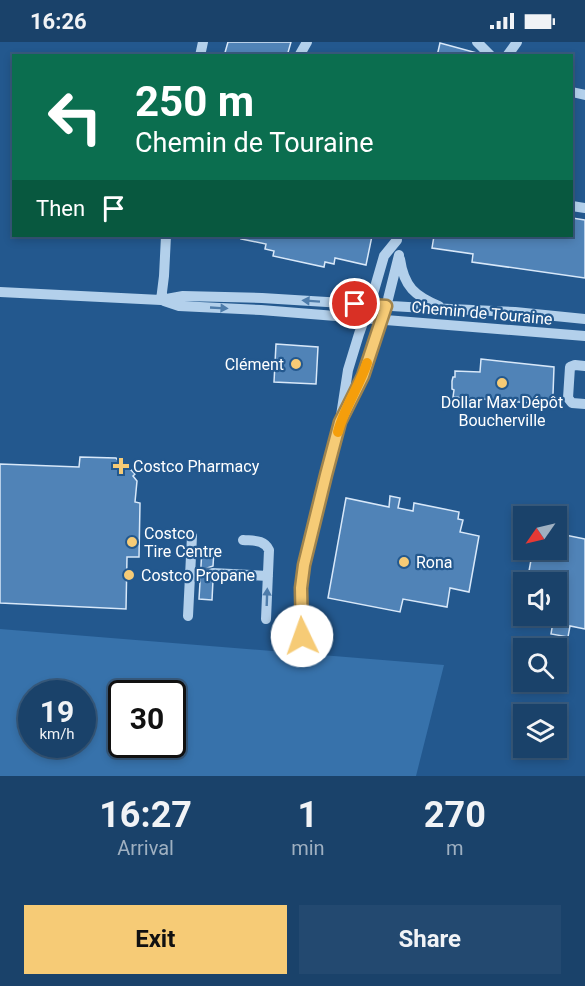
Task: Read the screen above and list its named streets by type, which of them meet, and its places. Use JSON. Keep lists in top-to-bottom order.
{
  "streets": {
    "street": ["Chemin de Touraine"]
  },
  "places": {
    "other": [
      "Clément",
      "Dollar Max Dépôt Boucherville",
      "Costco Tire Centre",
      "Rona",
      "Costco Propane"
    ],
    "health": ["Costco Pharmacy"]
  },
  "north": "bottom left",
  "page": {
    "status": "16:26",
    "turn": ["250 m", "Chemin de Touraine"],
    "then": "Then",
    "speed": "19 km/h",
    "limit": "30",
    "eta": [
      "16:27",
      "Arrival",
      "1",
      "min",
      "270",
      "m"
    ],
    "buttons": ["Exit", "Share"]
  }
}
